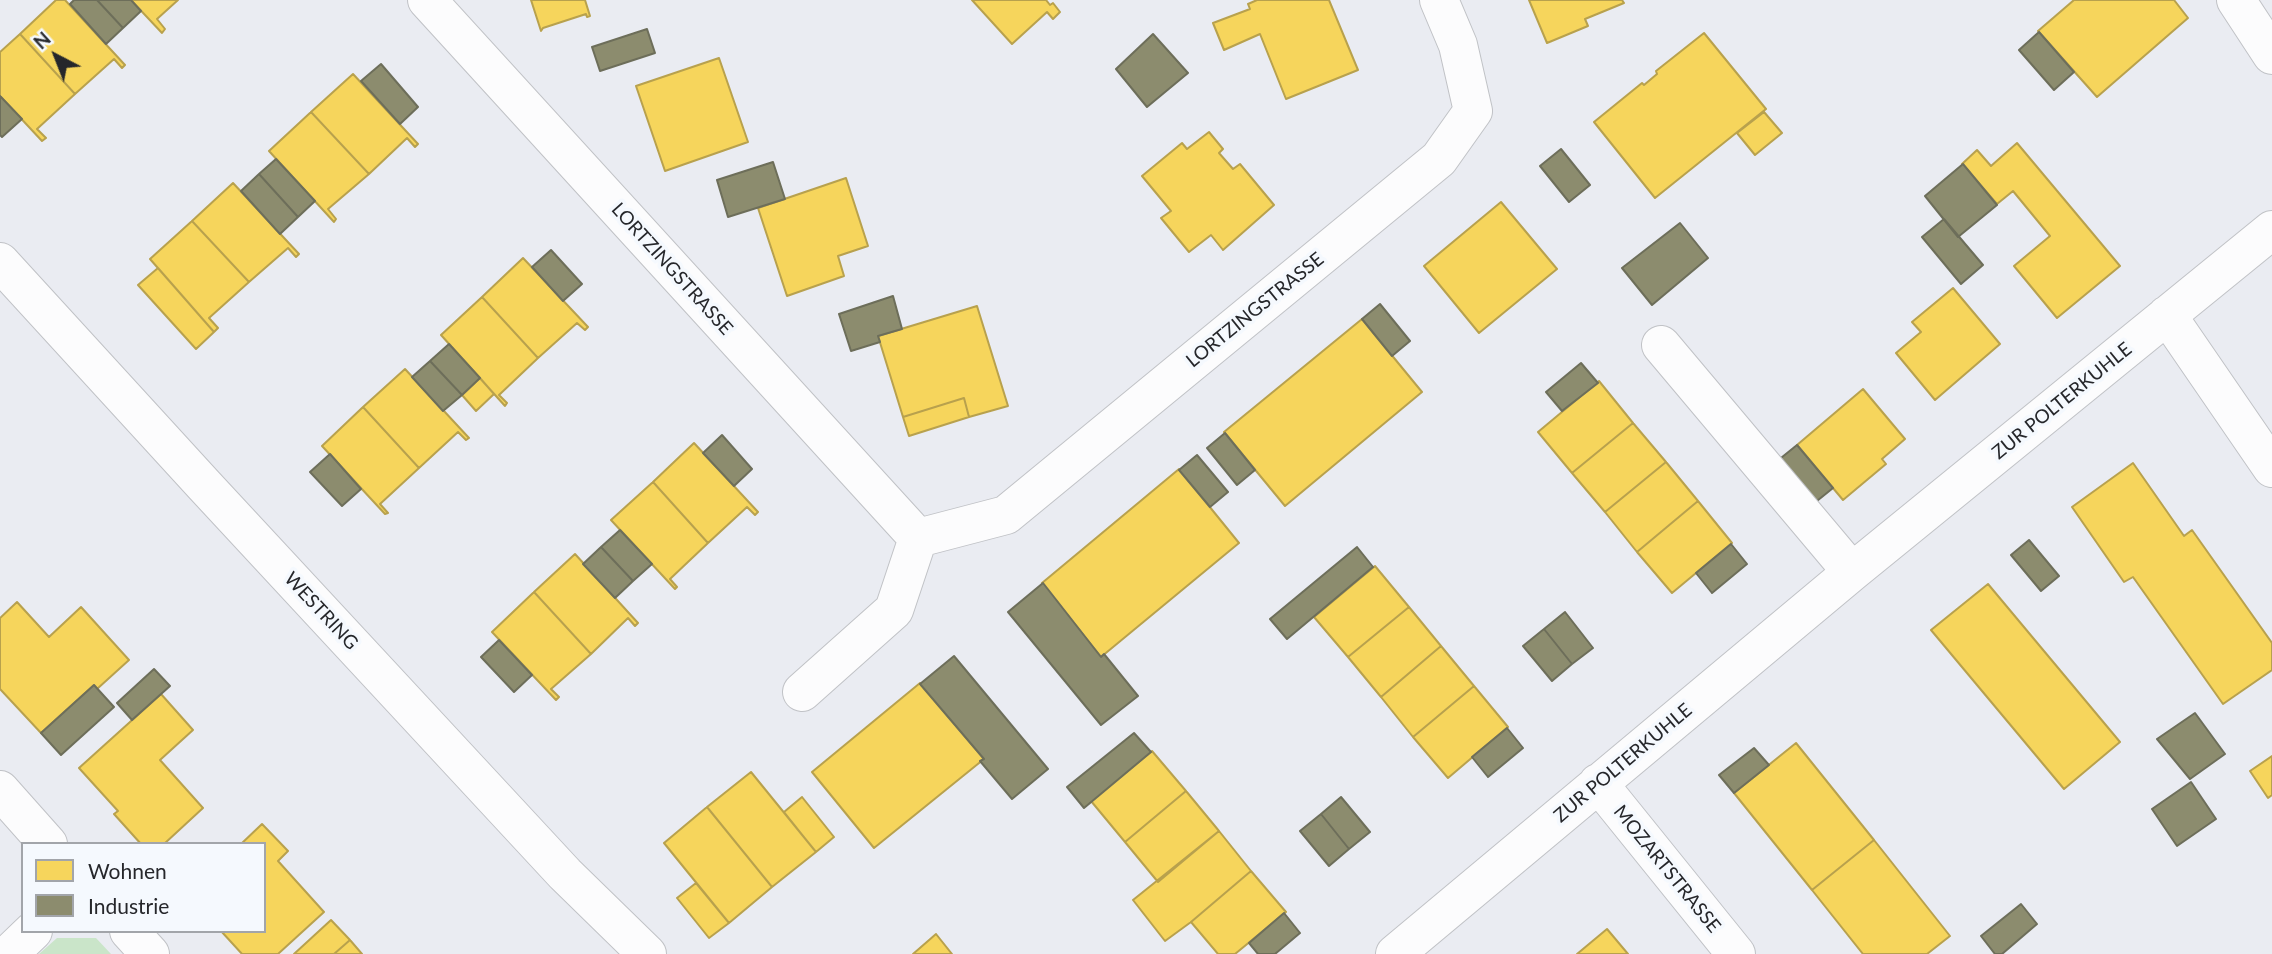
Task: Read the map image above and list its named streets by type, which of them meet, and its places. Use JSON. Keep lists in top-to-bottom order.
{
  "streets": {
    "street": [
      "LORTZINGSTRASSE",
      "ZUR POLTERKUHLE",
      "WESTRING",
      "MOZARTSTRASSE"
    ]
  },
  "crossings": [
    ["ZUR POLTERKUHLE", "MOZARTSTRASSE"]
  ],
  "legend": ["Wohnen", "Industrie"],
  "north": "top left"
}
